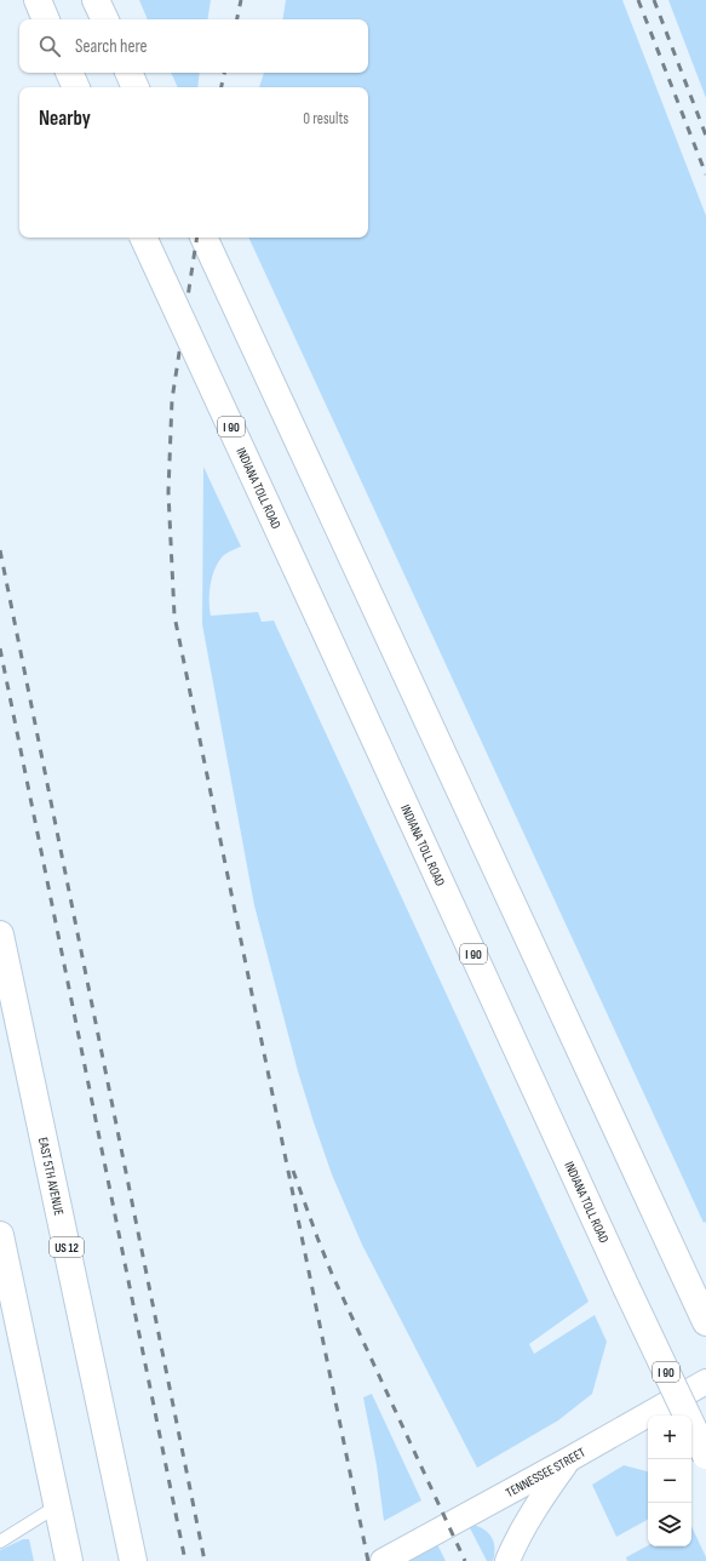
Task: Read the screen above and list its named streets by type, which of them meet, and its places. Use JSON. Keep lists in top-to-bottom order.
{
  "streets": {
    "main road": [
      "I 90",
      "INDIANA TOLL ROAD",
      "EAST 5TH AVENUE",
      "US 12"
    ],
    "street": ["TENNESSEE STREET"]
  },
  "page": {
    "search": "Search here",
    "heading": ["Nearby", "0 results"],
    "map_buttons": ["+", "−"]
  }
}
